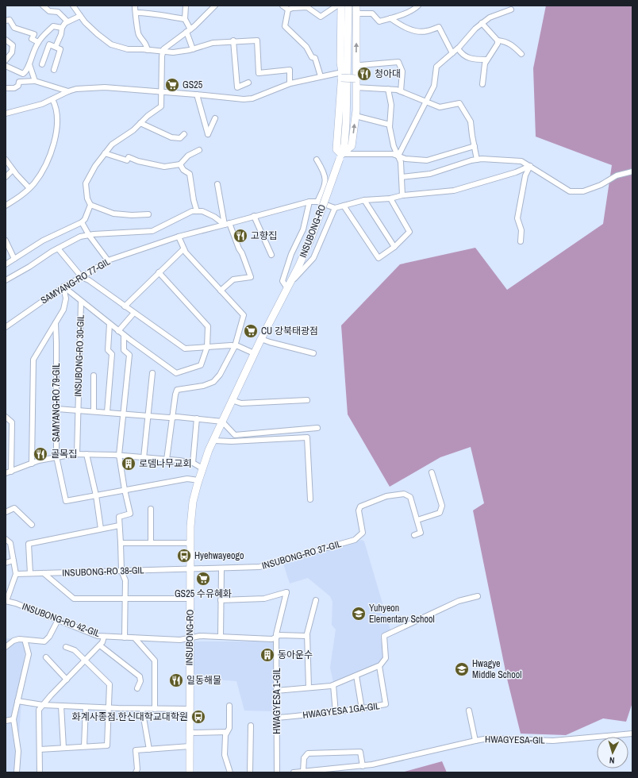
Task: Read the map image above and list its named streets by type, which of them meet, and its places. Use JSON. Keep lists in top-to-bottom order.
{
  "streets": {
    "main road": ["INSUBONG-RO"],
    "street": [
      "SAMYANG-RO 77-GIL",
      "INSUBONG-RO 30-GIL",
      "SAMYANG-RO 79-GIL",
      "INSUBONG-RO 37-GIL",
      "INSUBONG-RO 38-GIL",
      "INSUBONG-RO 42-GIL",
      "HWAGYESA 1-GIL",
      "HWAGYESA 1GA-GIL",
      "HWAGYESA-GIL"
    ]
  },
  "crossings": [
    ["INSUBONG-RO", "INSUBONG-RO 30-GIL"],
    ["INSUBONG-RO", "INSUBONG-RO 37-GIL"],
    ["INSUBONG-RO", "INSUBONG-RO 38-GIL"],
    ["INSUBONG-RO", "INSUBONG-RO 42-GIL"],
    ["INSUBONG-RO 30-GIL", "SAMYANG-RO 79-GIL"],
    ["INSUBONG-RO 37-GIL", "INSUBONG-RO 38-GIL"],
    ["INSUBONG-RO 42-GIL", "HWAGYESA 1-GIL"],
    ["HWAGYESA 1-GIL", "HWAGYESA 1GA-GIL"]
  ],
  "places": {
    "restaurant": [
      "청아대",
      "고향집",
      "골목집",
      "일동해물"
    ],
    "supermarket": ["GS25", "CU 강북태광점", "GS25 수유혜화"],
    "building": ["로뎀나무교회", "동아운수"],
    "bus stop": ["Hyehwayeogo", "화계사종점.한신대학교대학원"],
    "school or university": ["Yuhyeon Elementary School", "Hwagye Middle School"]
  },
  "north": "bottom"
}
